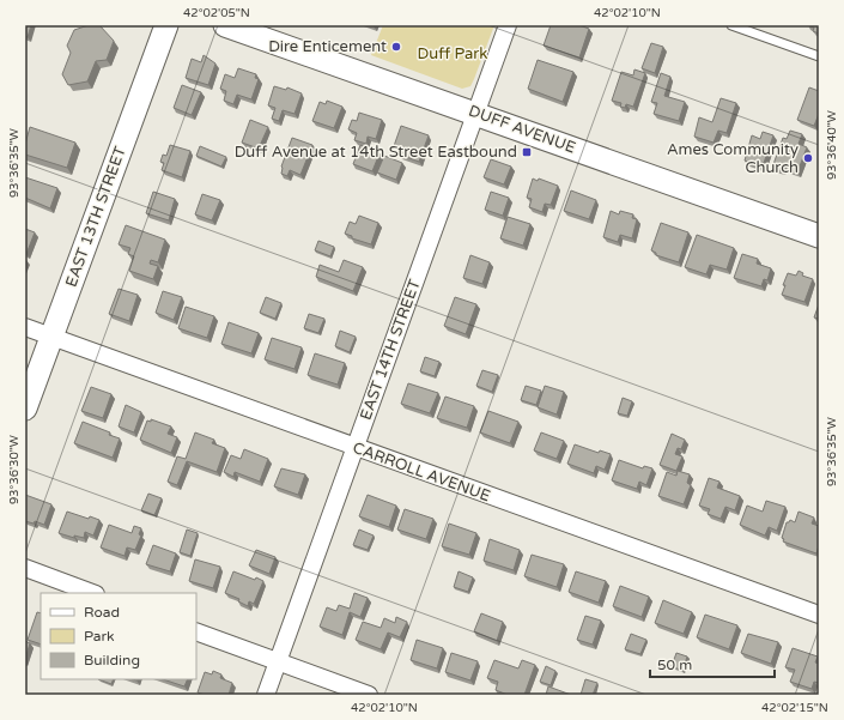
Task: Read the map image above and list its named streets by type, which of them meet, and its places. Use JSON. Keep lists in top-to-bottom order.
{
  "streets": {
    "main road": ["DUFF AVENUE", "EAST 13TH STREET"],
    "street": ["EAST 14TH STREET", "CARROLL AVENUE"]
  },
  "crossings": [
    ["DUFF AVENUE", "EAST 14TH STREET"],
    ["EAST 13TH STREET", "CARROLL AVENUE"],
    ["EAST 14TH STREET", "CARROLL AVENUE"]
  ],
  "parks": ["Duff Park"],
  "places": {
    "other": ["Dire Enticement", "Ames Community Church"],
    "transit": ["Duff Avenue at 14th Street Eastbound"]
  },
  "legend": ["Road", "Park", "Building"],
  "scale_bar": "50 m",
  "coordinates": [
    "42°02'05\"N",
    "42°02'10\"N",
    "93°36'40\"W",
    "93°36'35\"W",
    "93°36'30\"W",
    "42°02'15\"N"
  ]
}
